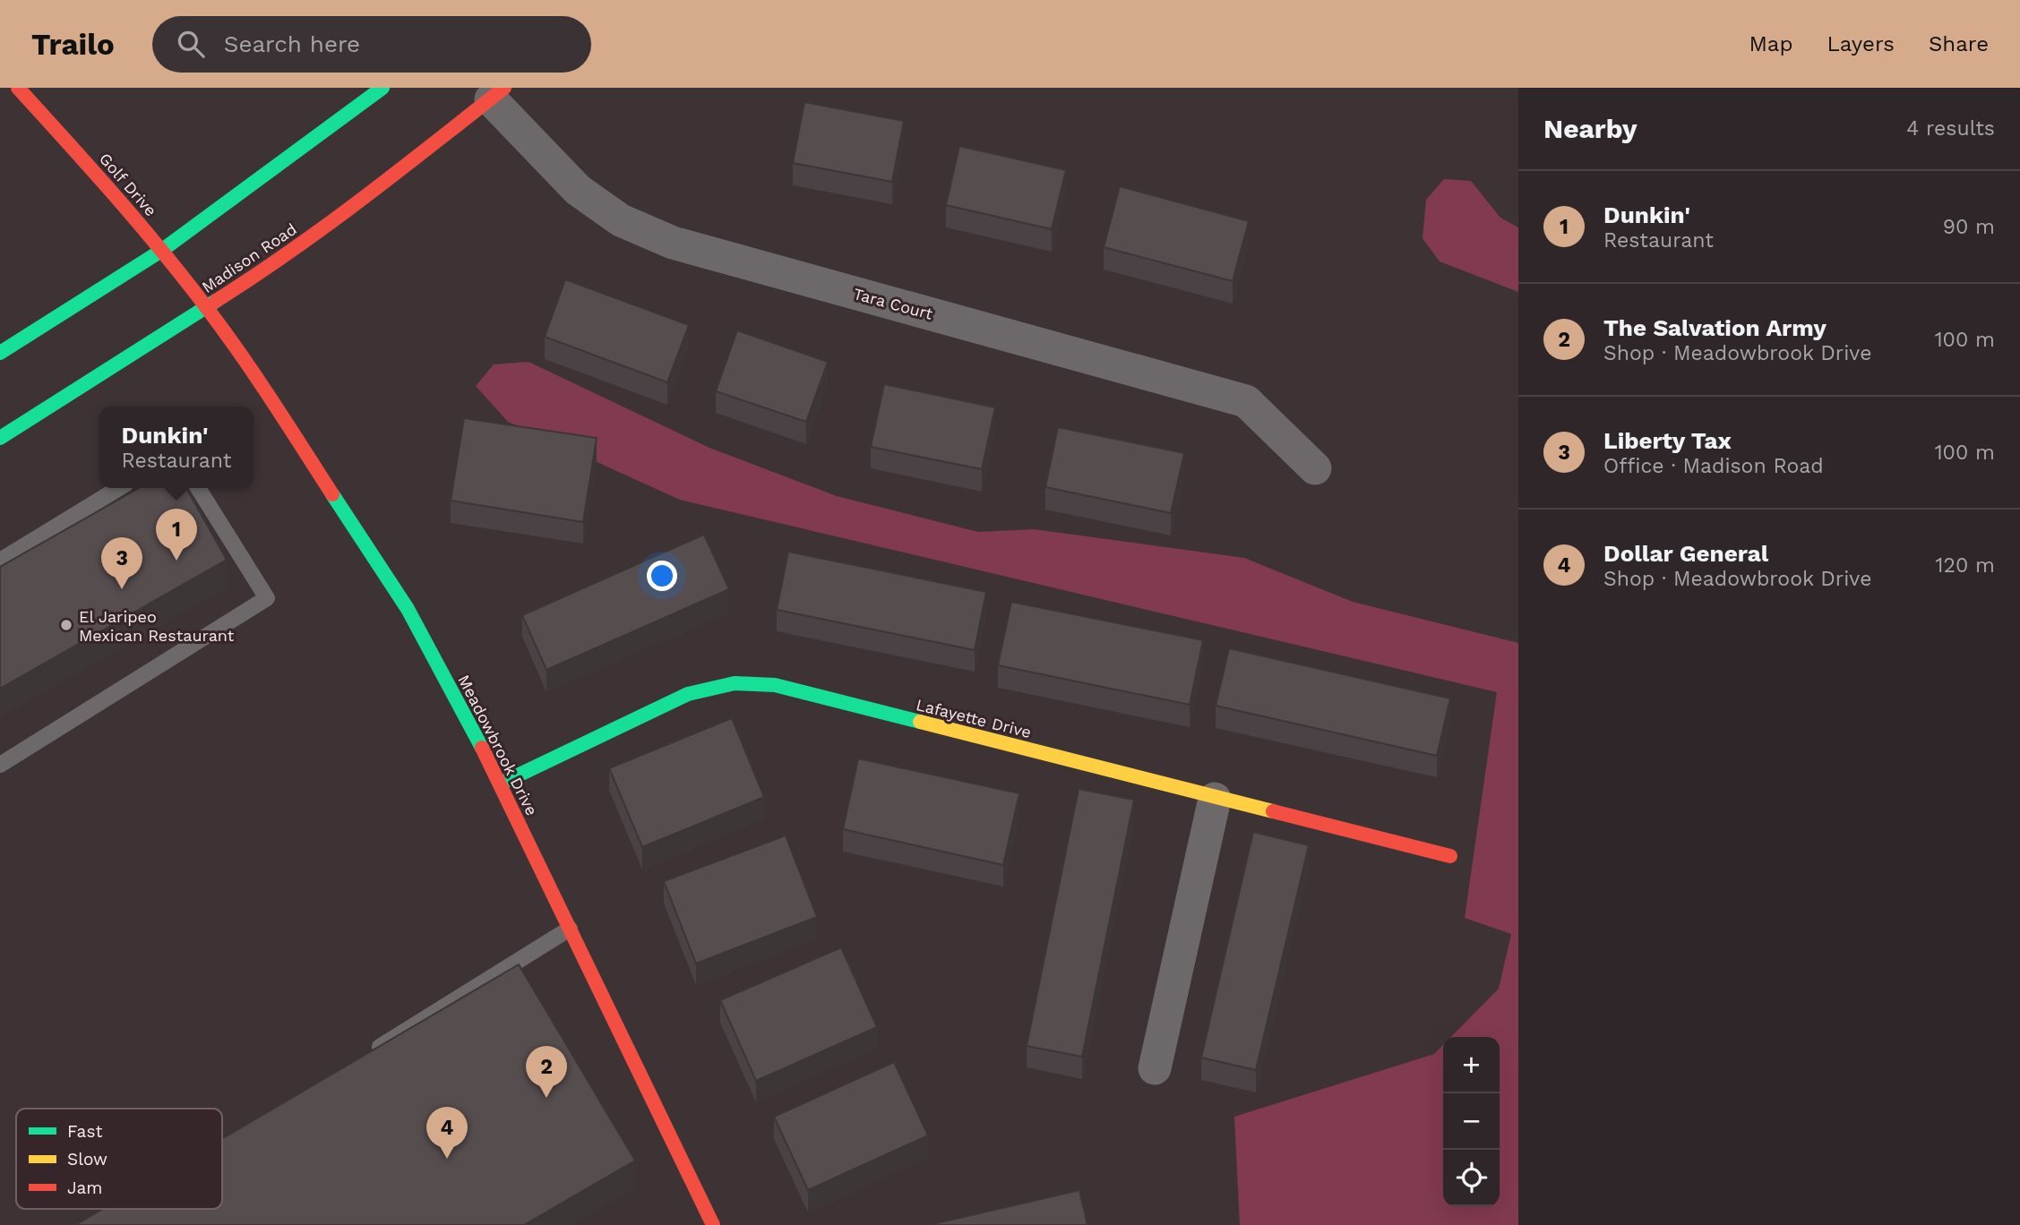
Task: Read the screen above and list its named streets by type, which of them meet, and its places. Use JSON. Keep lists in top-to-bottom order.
{
  "streets": {
    "street": [
      "Golf Drive",
      "Madison Road",
      "Tara Court",
      "Lafayette Drive",
      "Meadowbrook Drive"
    ]
  },
  "crossings": [
    ["Golf Drive", "Madison Road"],
    ["Golf Drive", "Meadowbrook Drive"],
    ["Madison Road", "Tara Court"],
    ["Madison Road", "Meadowbrook Drive"],
    ["Lafayette Drive", "Meadowbrook Drive"]
  ],
  "places": ["El Jaripeo Mexican Restaurant"],
  "legend": ["Fast", "Slow", "Jam"],
  "page": {
    "header": "Trailo",
    "search": "Search here",
    "nav": ["Map", "Layers", "Share"],
    "heading": ["Nearby", "4 results"],
    "list": [
      {
        "mark": "1",
        "name": "Dunkin'",
        "note": "Restaurant",
        "value": "90 m"
      },
      {
        "mark": "2",
        "name": "The Salvation Army",
        "note": "Shop · Meadowbrook Drive",
        "value": "100 m"
      },
      {
        "mark": "3",
        "name": "Liberty Tax",
        "note": "Office · Madison Road",
        "value": "100 m"
      },
      {
        "mark": "4",
        "name": "Dollar General",
        "note": "Shop · Meadowbrook Drive",
        "value": "120 m"
      }
    ],
    "popup": ["Dunkin'", "Restaurant"],
    "pins": [
      "1",
      "3",
      "2",
      "4"
    ],
    "map_buttons": ["+", "−"]
  }
}
